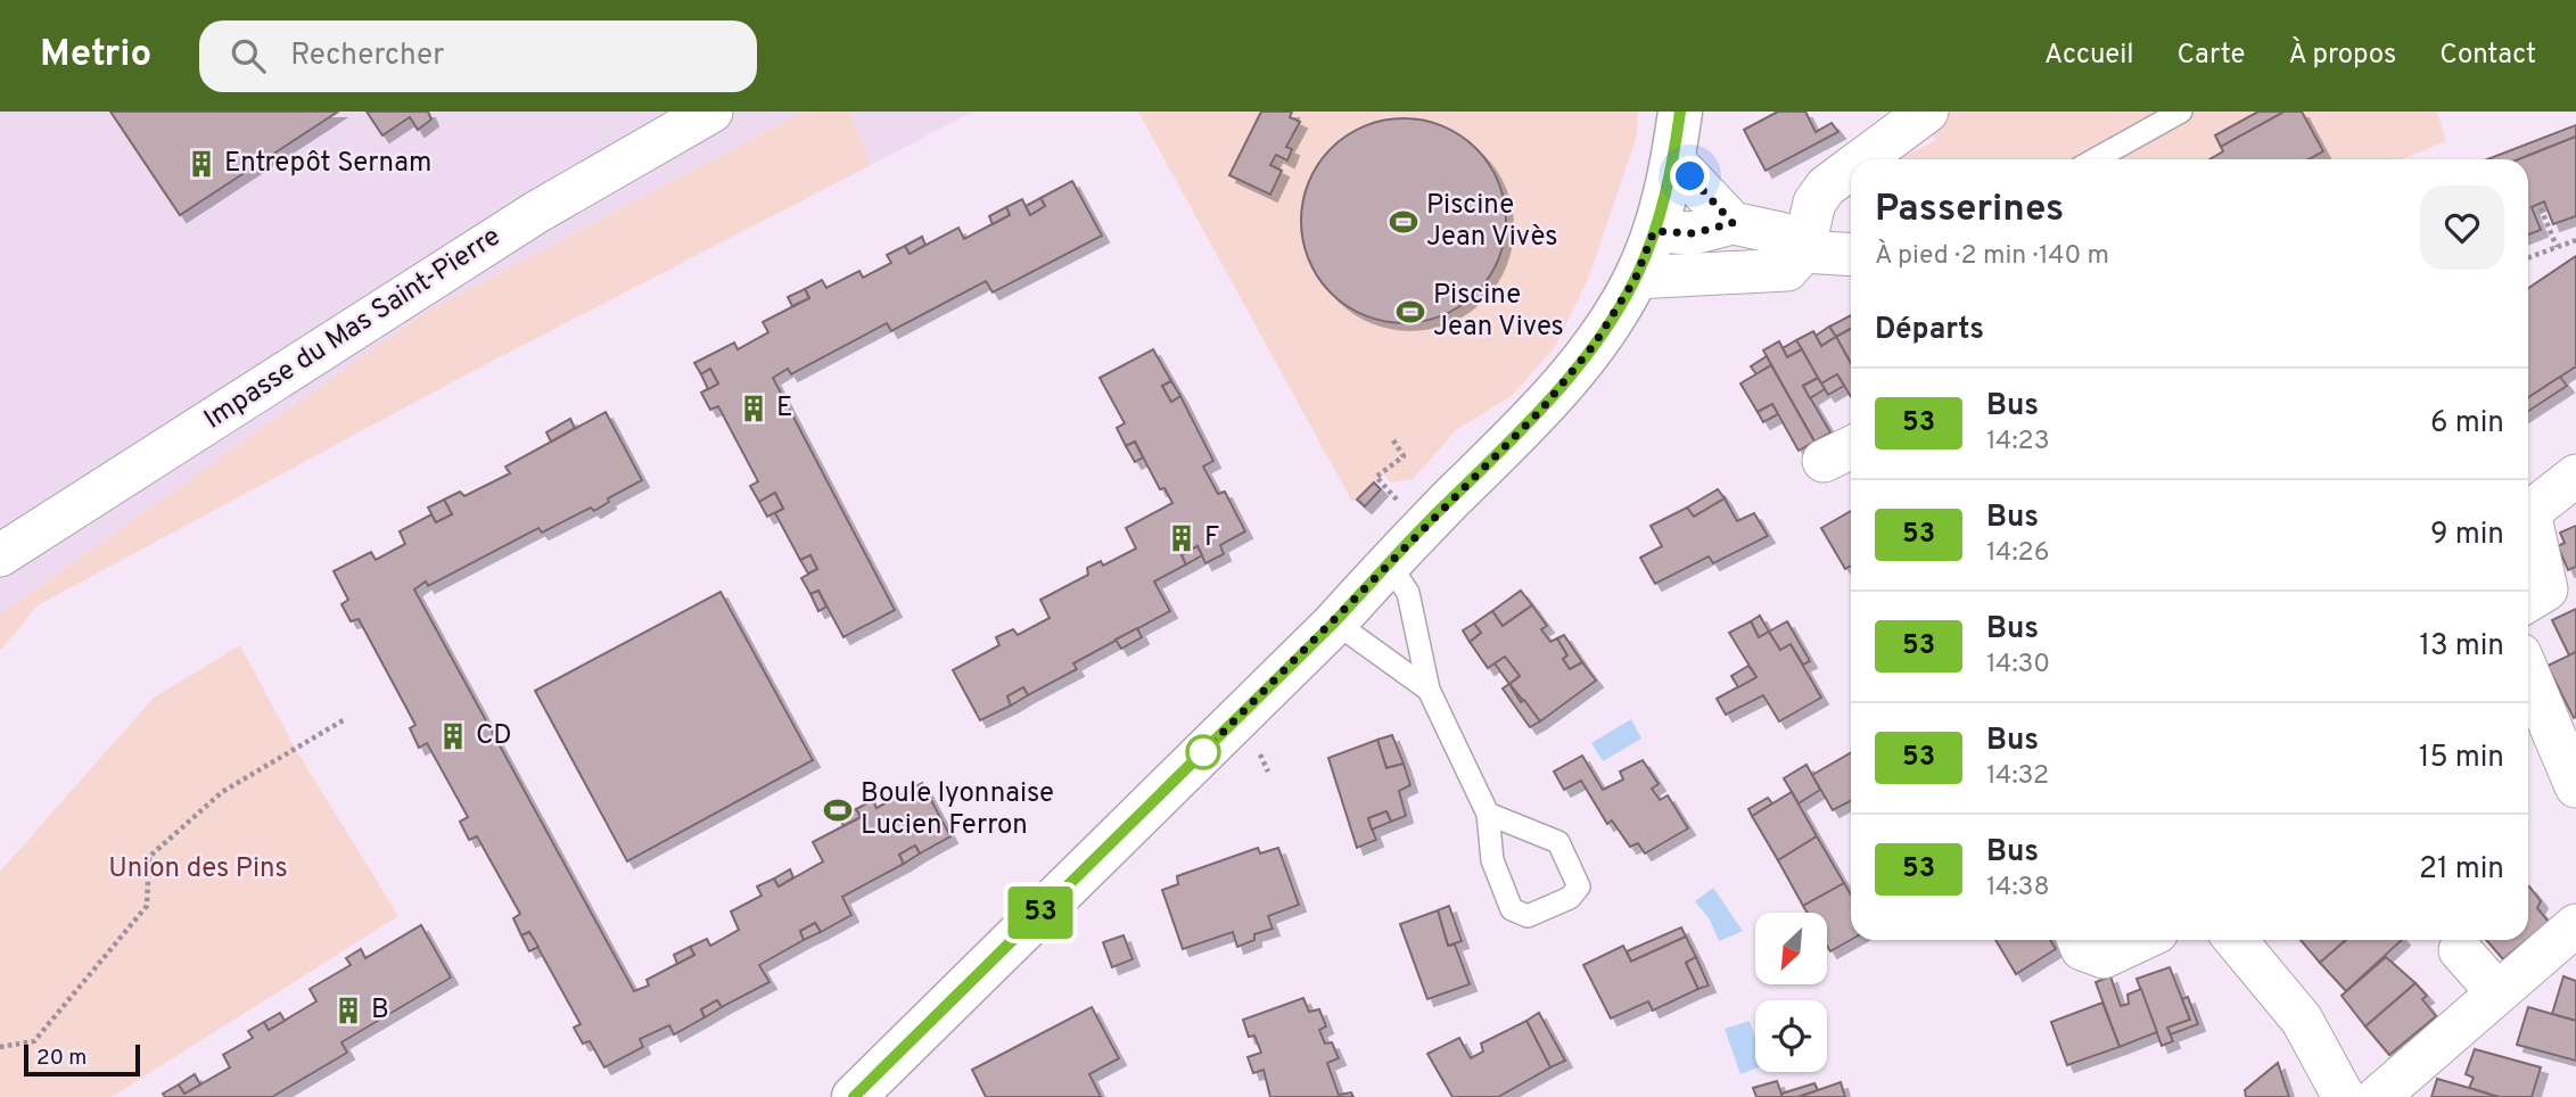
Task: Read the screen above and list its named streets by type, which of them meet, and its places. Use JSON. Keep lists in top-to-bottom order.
{
  "streets": {
    "street": ["Impasse du Mas Saint-Pierre"]
  },
  "parks": ["Union des Pins"],
  "places": {
    "building": [
      "Entrepôt Sernam",
      "E",
      "F",
      "CD",
      "B"
    ],
    "sports": ["Piscine Jean Vivès", "Piscine Jean Vives", "Boule lyonnaise Lucien Ferron"]
  },
  "lines": ["bus line 53"],
  "scale_bar": "20 m",
  "north": "bottom left",
  "page": {
    "header": "Metrio",
    "search": "Rechercher",
    "nav": [
      "Accueil",
      "Carte",
      "À propos",
      "Contact"
    ],
    "on_map": "53",
    "heading": [
      ["Passerines", "À pied · 2 min · 140 m"],
      "Départs"
    ],
    "list": [
      {
        "mark": "53",
        "name": "Bus",
        "note": "14:23",
        "value": "6 min"
      },
      {
        "mark": "53",
        "name": "Bus",
        "note": "14:26",
        "value": "9 min"
      },
      {
        "mark": "53",
        "name": "Bus",
        "note": "14:30",
        "value": "13 min"
      },
      {
        "mark": "53",
        "name": "Bus",
        "note": "14:32",
        "value": "15 min"
      },
      {
        "mark": "53",
        "name": "Bus",
        "note": "14:38",
        "value": "21 min"
      }
    ],
    "scale": "20 m"
  }
}
